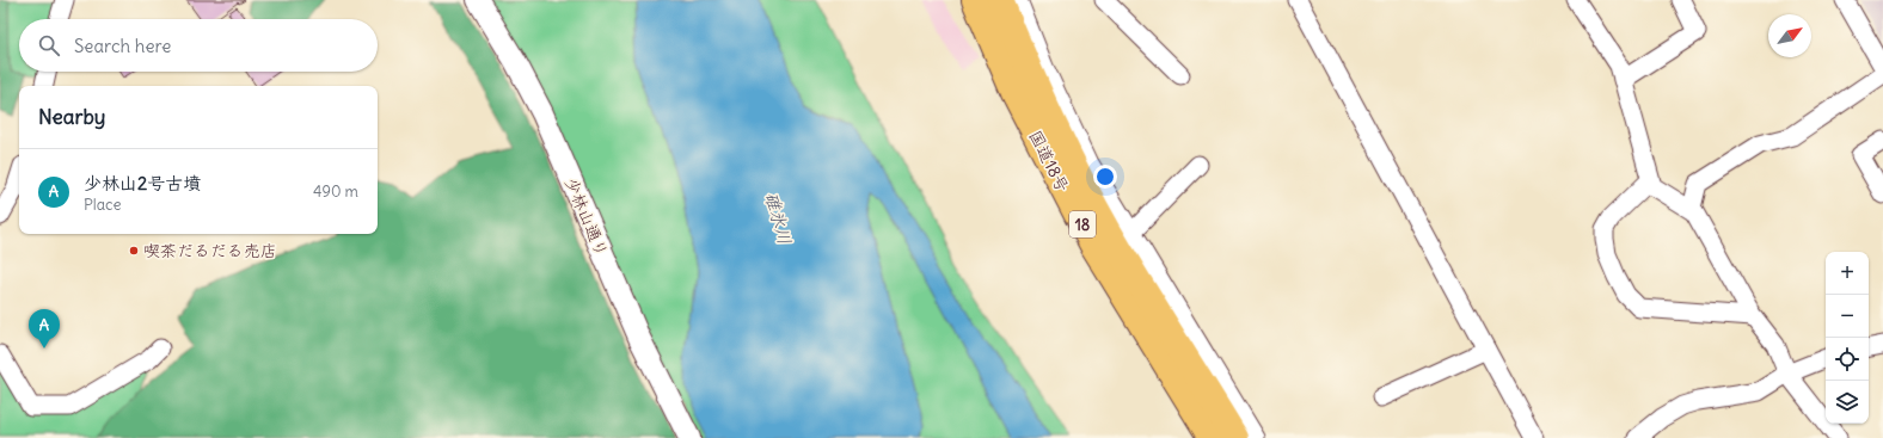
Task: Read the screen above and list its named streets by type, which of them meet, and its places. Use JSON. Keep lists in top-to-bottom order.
{
  "streets": {
    "highway": ["国道18号", "18"],
    "street": ["少林山通り"]
  },
  "water": ["碓氷川"],
  "places": ["喫茶だるだる売店"],
  "north": "top right",
  "page": {
    "search": "Search here",
    "heading": "Nearby",
    "list": [
      {
        "mark": "A",
        "name": "少林山2号古墳",
        "note": "Place",
        "value": "490 m"
      }
    ],
    "map_buttons": ["+", "−"],
    "pins": "A"
  }
}
